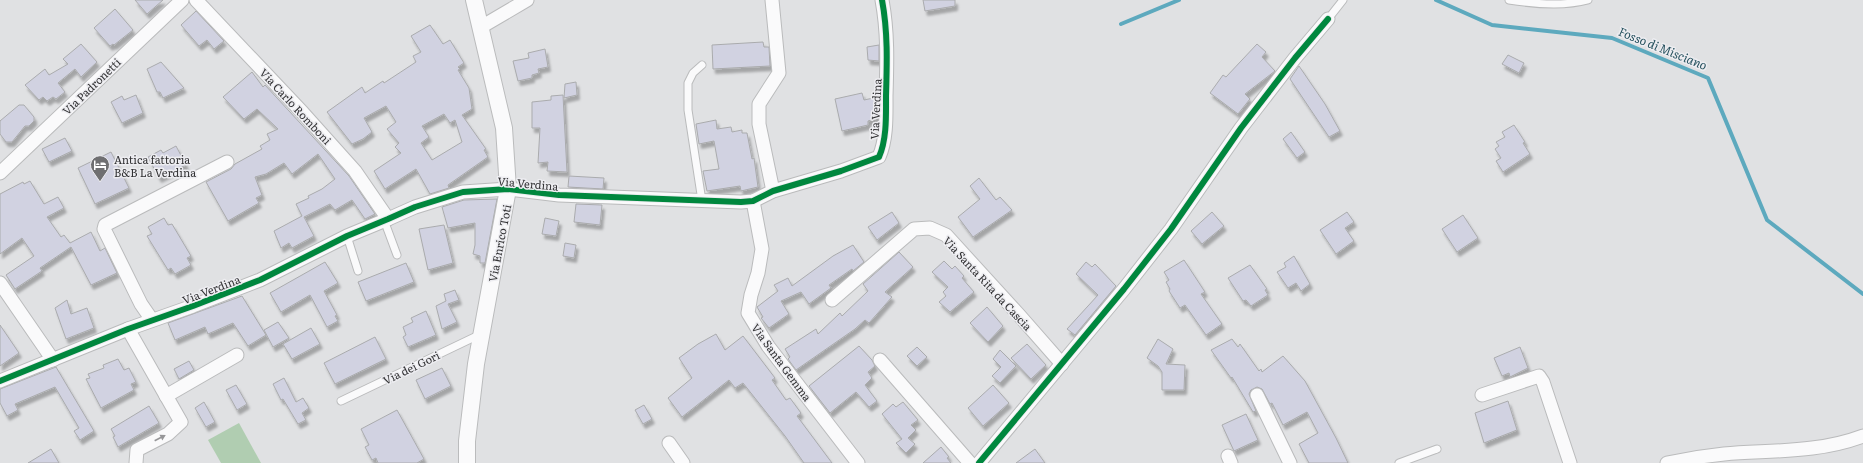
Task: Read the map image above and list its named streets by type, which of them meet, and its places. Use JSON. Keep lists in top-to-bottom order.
{
  "streets": {
    "street": [
      "Via Padronetti",
      "Via Carlo Romboni",
      "Via Verdina",
      "Via Enrico Toti",
      "Via Santa Rita da Cascia",
      "Via Santa Gemma"
    ],
    "lane": ["Via dei Gori"]
  },
  "crossings": [
    ["Via Carlo Romboni", "Via Verdina"],
    ["Via Verdina", "Via Enrico Toti"],
    ["Via Verdina", "Via Santa Gemma"],
    ["Via Enrico Toti", "Via dei Gori"]
  ],
  "water": ["Fosso di Misciano"],
  "places": {
    "hotel": ["Antica fattoria B&B La Verdina"]
  }
}
